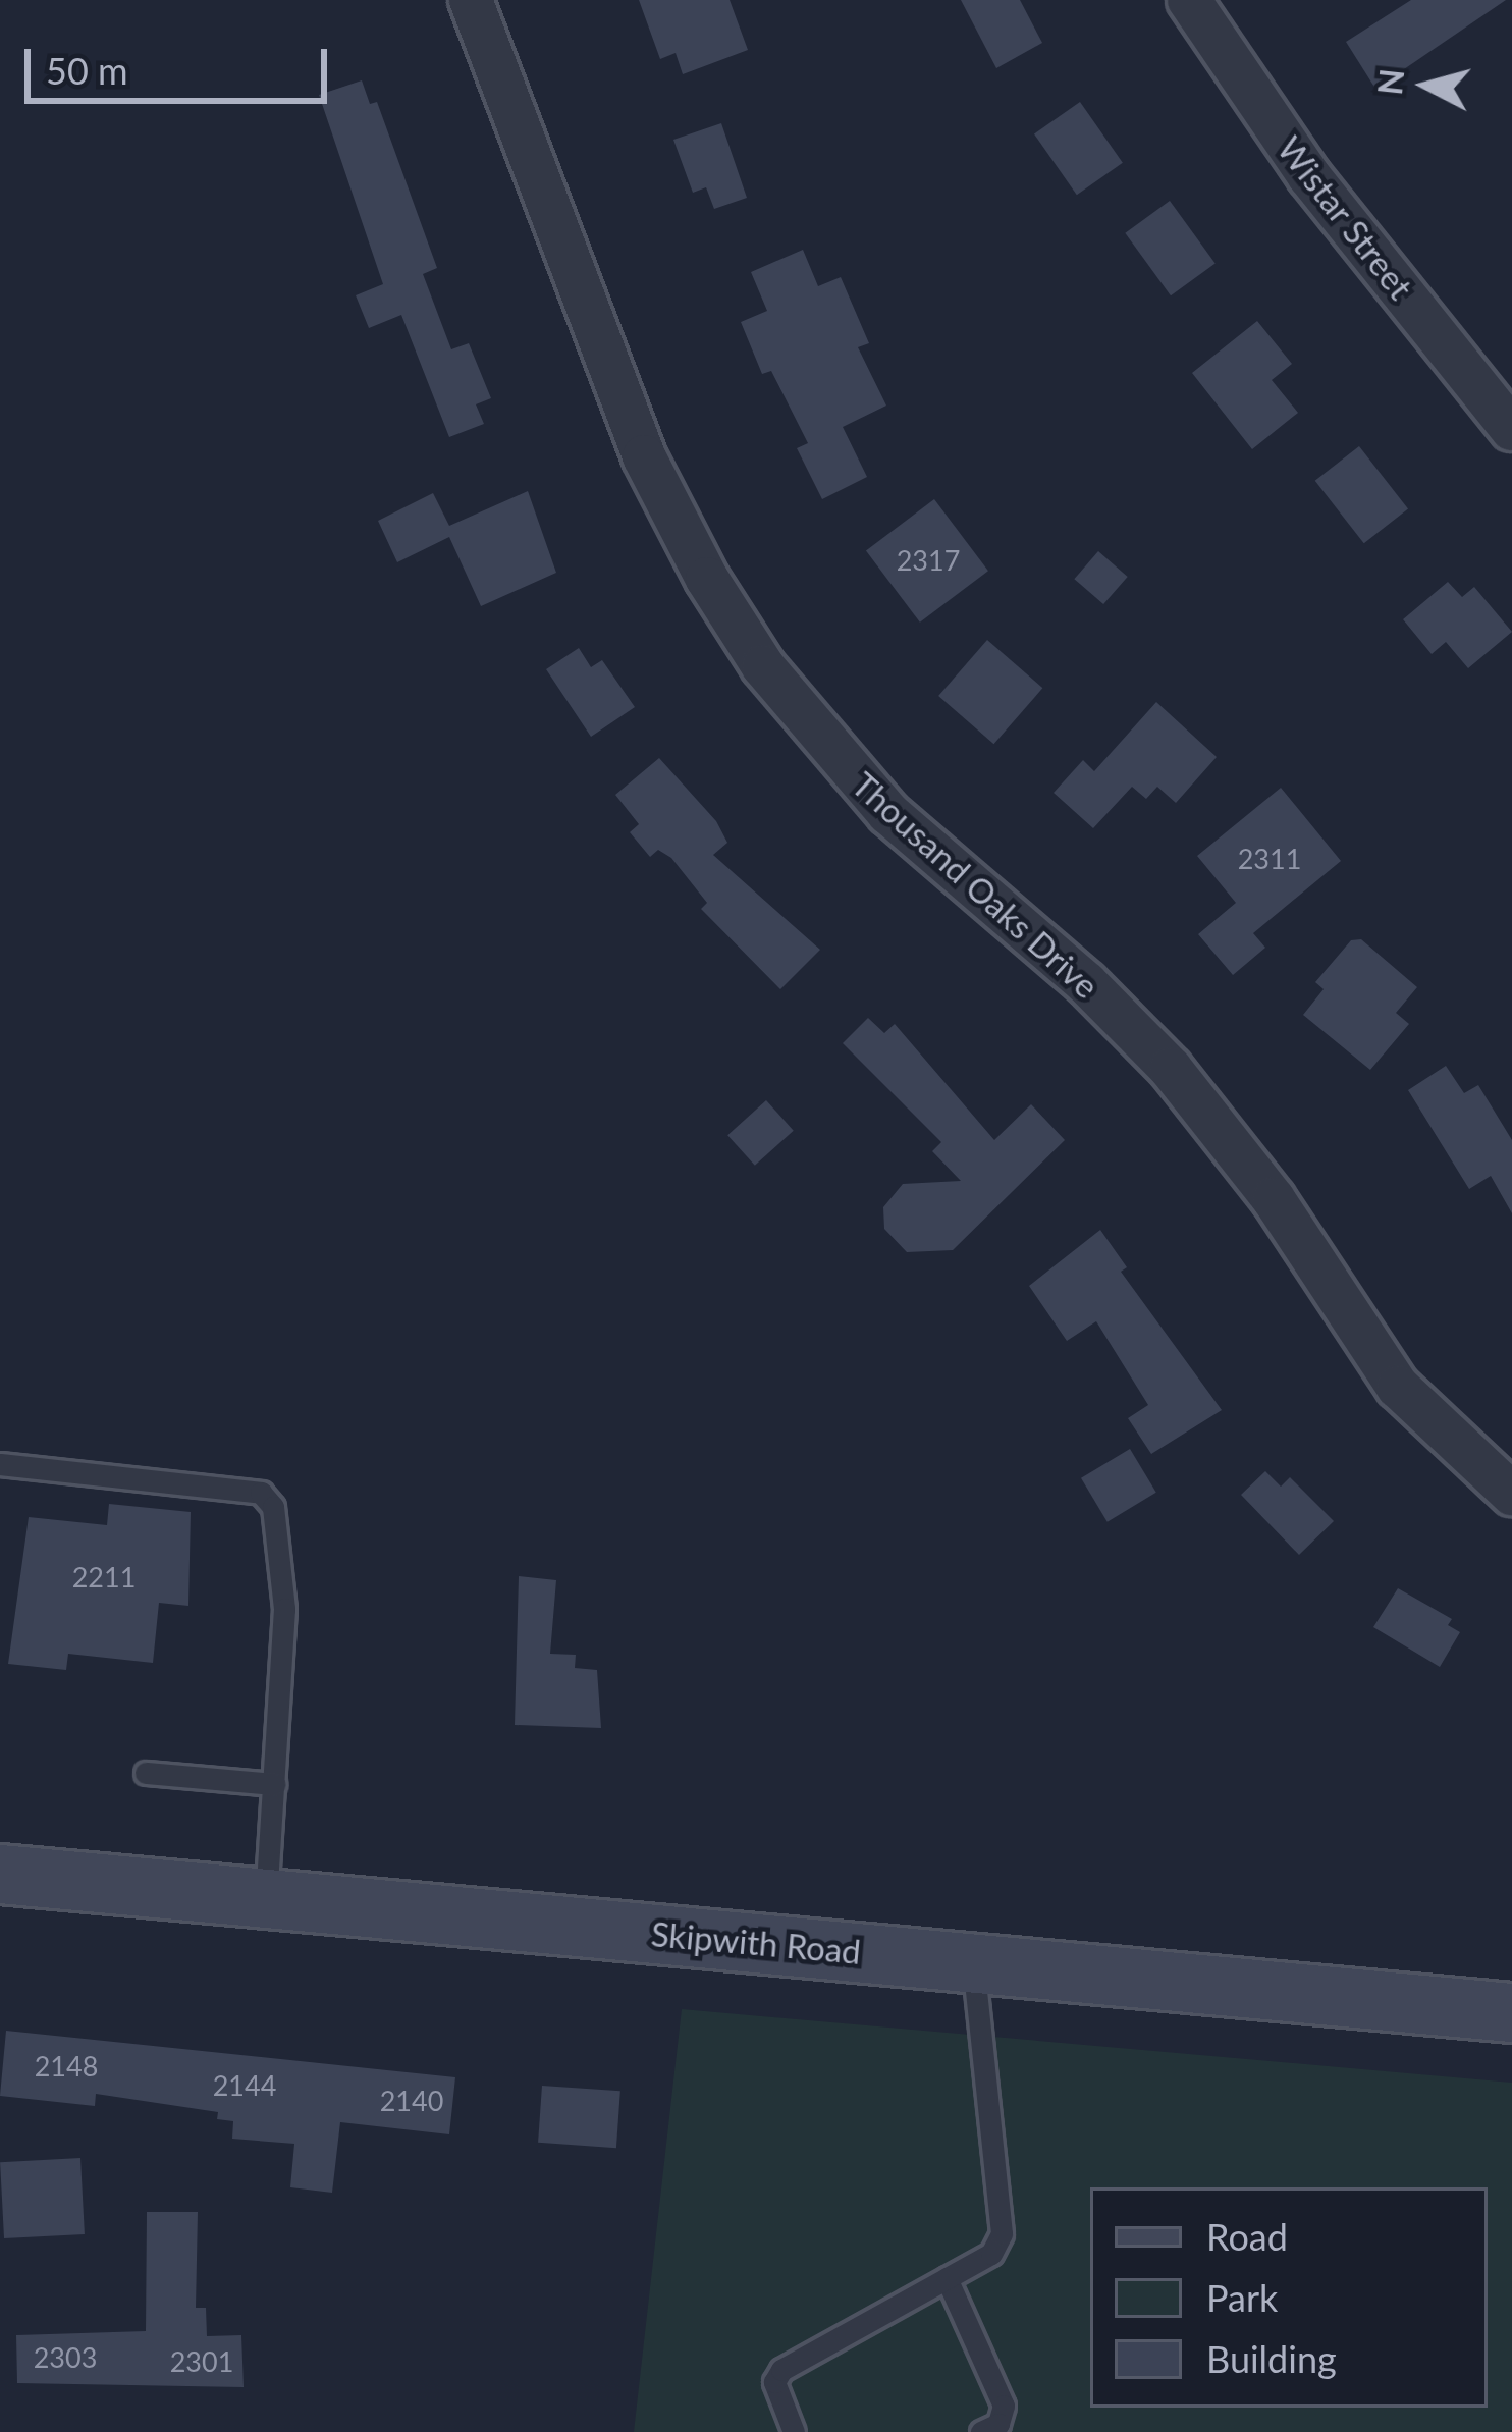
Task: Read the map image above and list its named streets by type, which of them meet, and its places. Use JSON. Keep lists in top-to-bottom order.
{
  "streets": {
    "main road": ["Skipwith Road"],
    "street": ["Wistar Street", "Thousand Oaks Drive"]
  },
  "house_numbers": [
    "2317",
    "2311",
    "2211",
    "2148",
    "2144",
    "2140",
    "2303",
    "2301"
  ],
  "legend": ["Road", "Park", "Building"],
  "scale_bar": "50 m",
  "north": "left"
}
